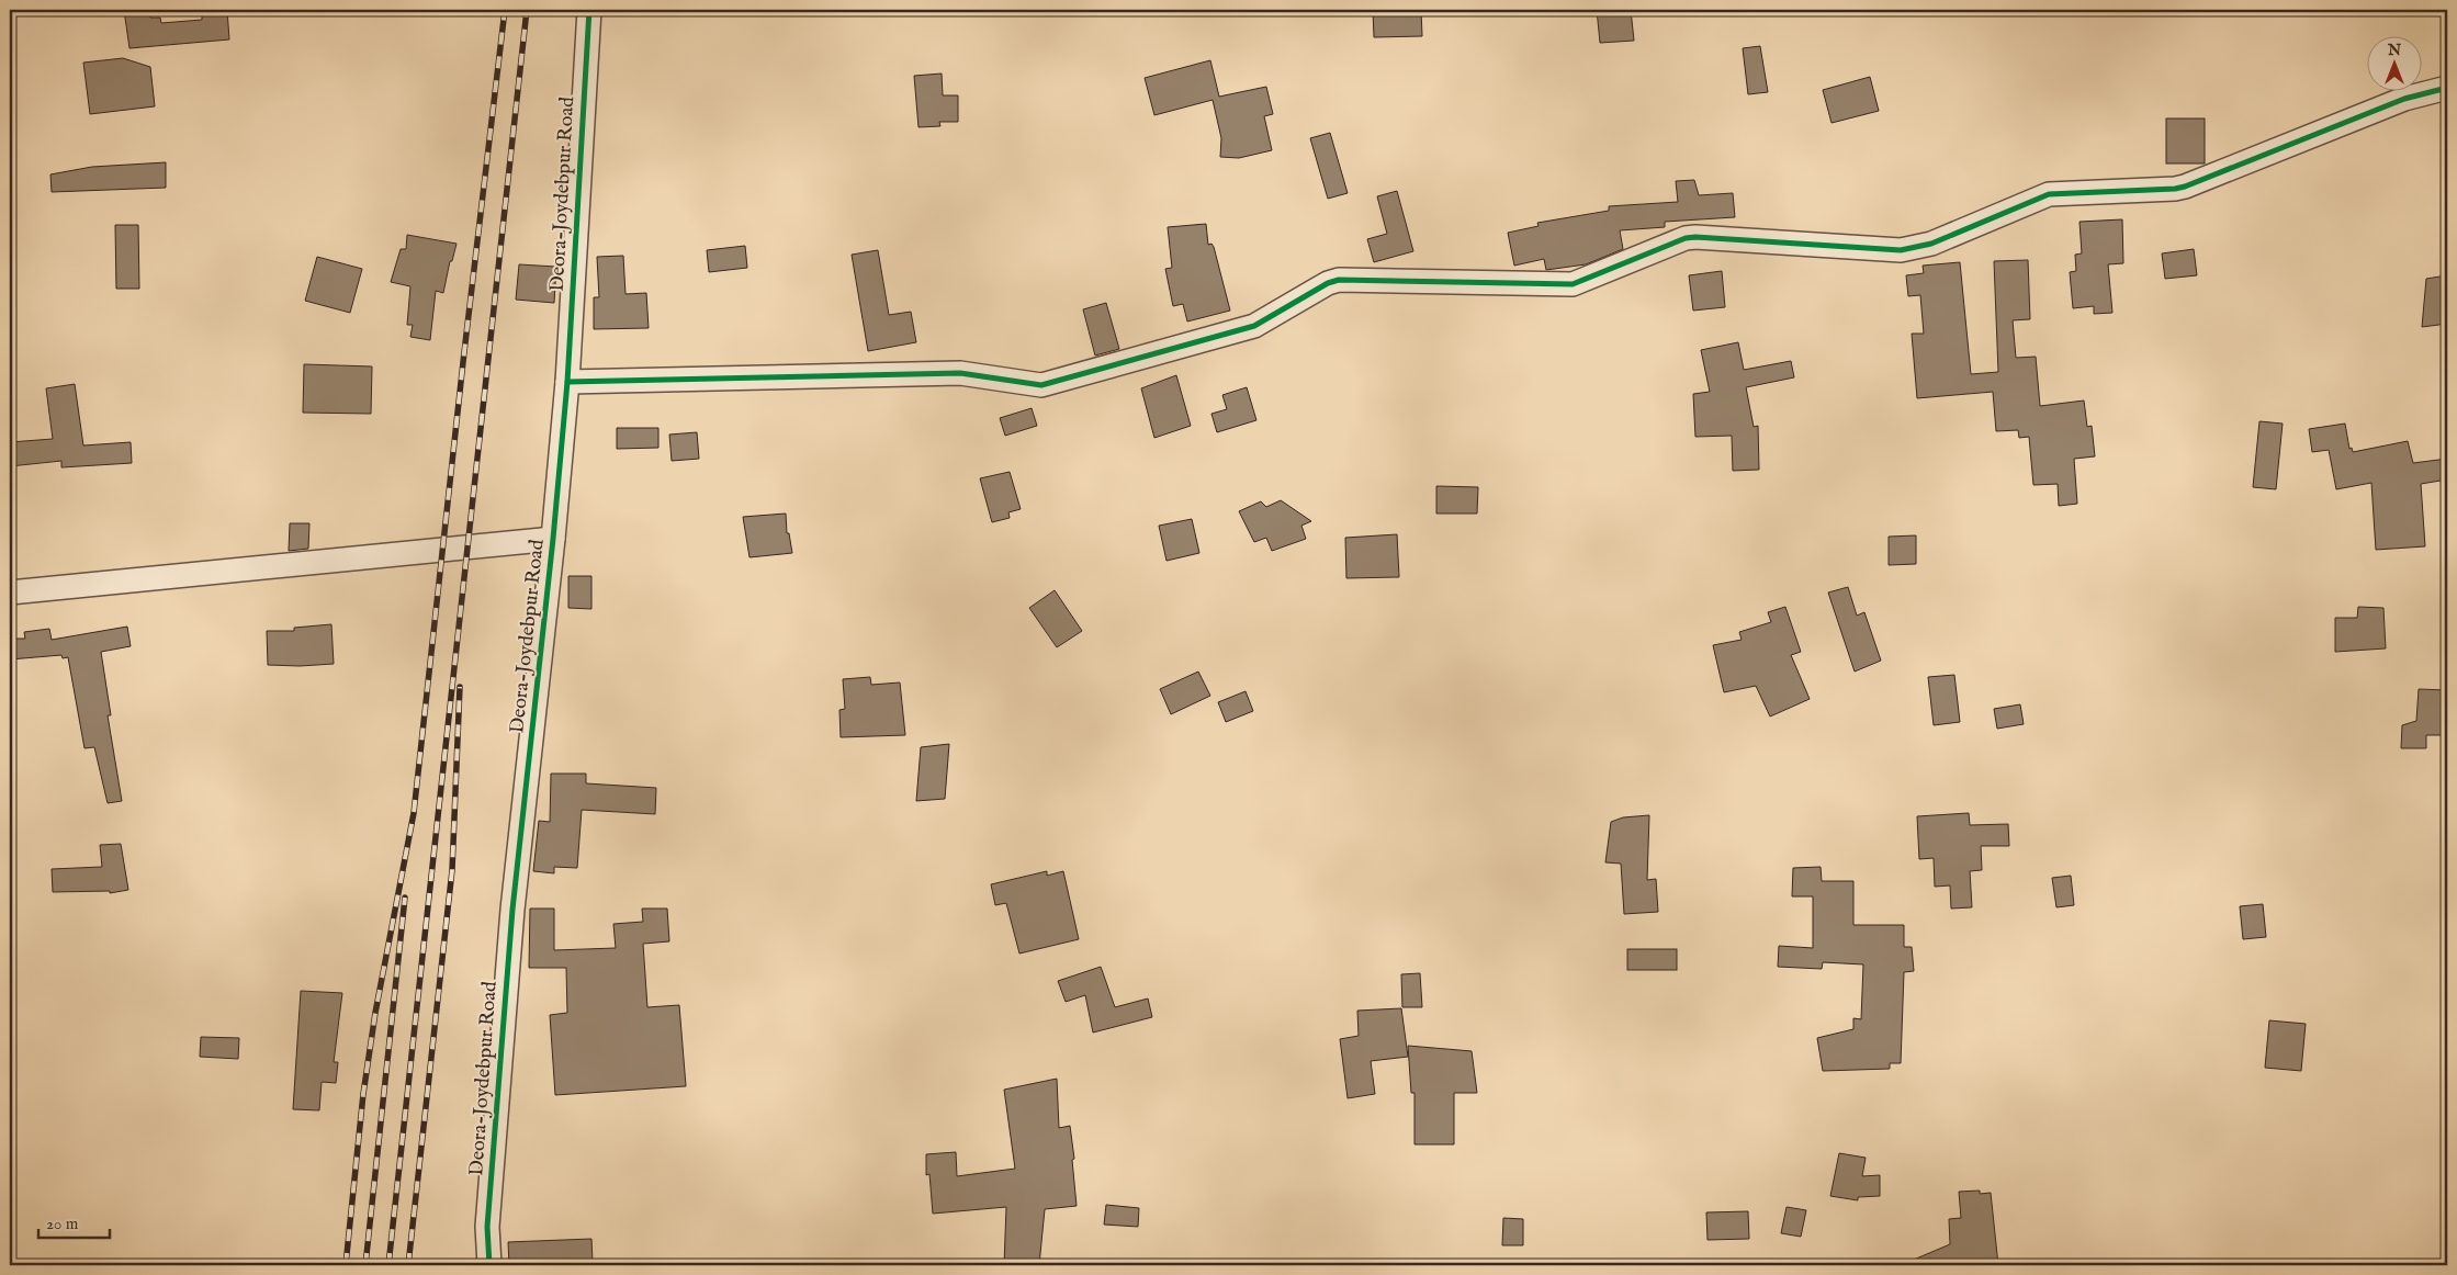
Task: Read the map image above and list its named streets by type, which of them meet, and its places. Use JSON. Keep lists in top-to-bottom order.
{
  "streets": {
    "street": ["Deora-Joydebpur Road"]
  },
  "scale_bar": "20 m",
  "north": "top"
}
